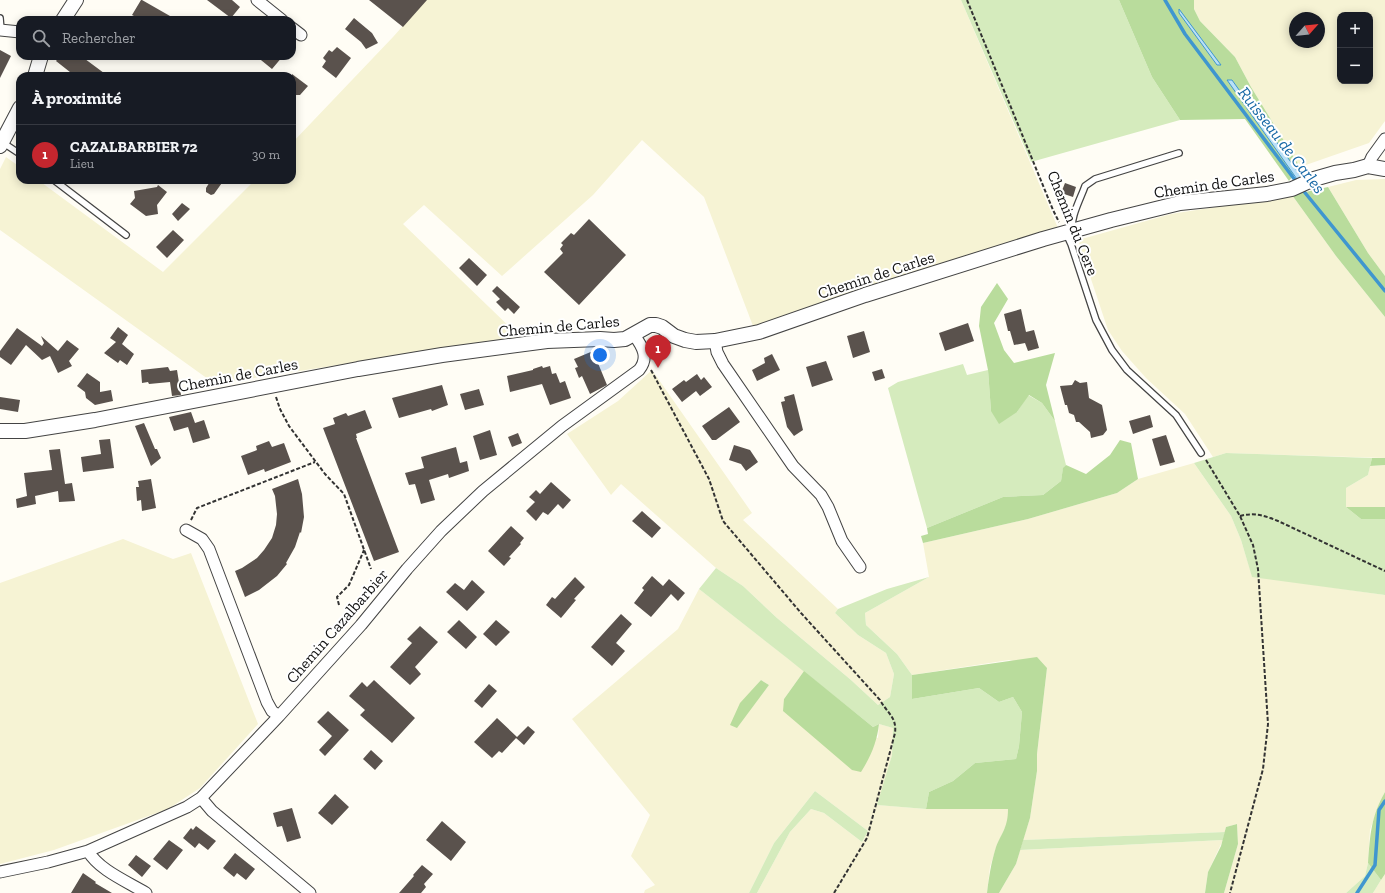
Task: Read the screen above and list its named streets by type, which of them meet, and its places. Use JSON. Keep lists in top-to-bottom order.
{
  "streets": {
    "street": ["Chemin de Carles", "Chemin Cazalbarbier"],
    "lane": ["Chemin du Cere"]
  },
  "crossings": [
    ["Chemin de Carles", "Chemin du Cere"]
  ],
  "water": ["Ruisseau de Carles"],
  "north": "top right",
  "page": {
    "map_buttons": ["+", "−"],
    "search": "Rechercher",
    "heading": "À proximité",
    "list": [
      {
        "mark": "1",
        "name": "CAZALBARBIER 72",
        "note": "Lieu",
        "value": "30 m"
      }
    ],
    "pins": "1"
  }
}
